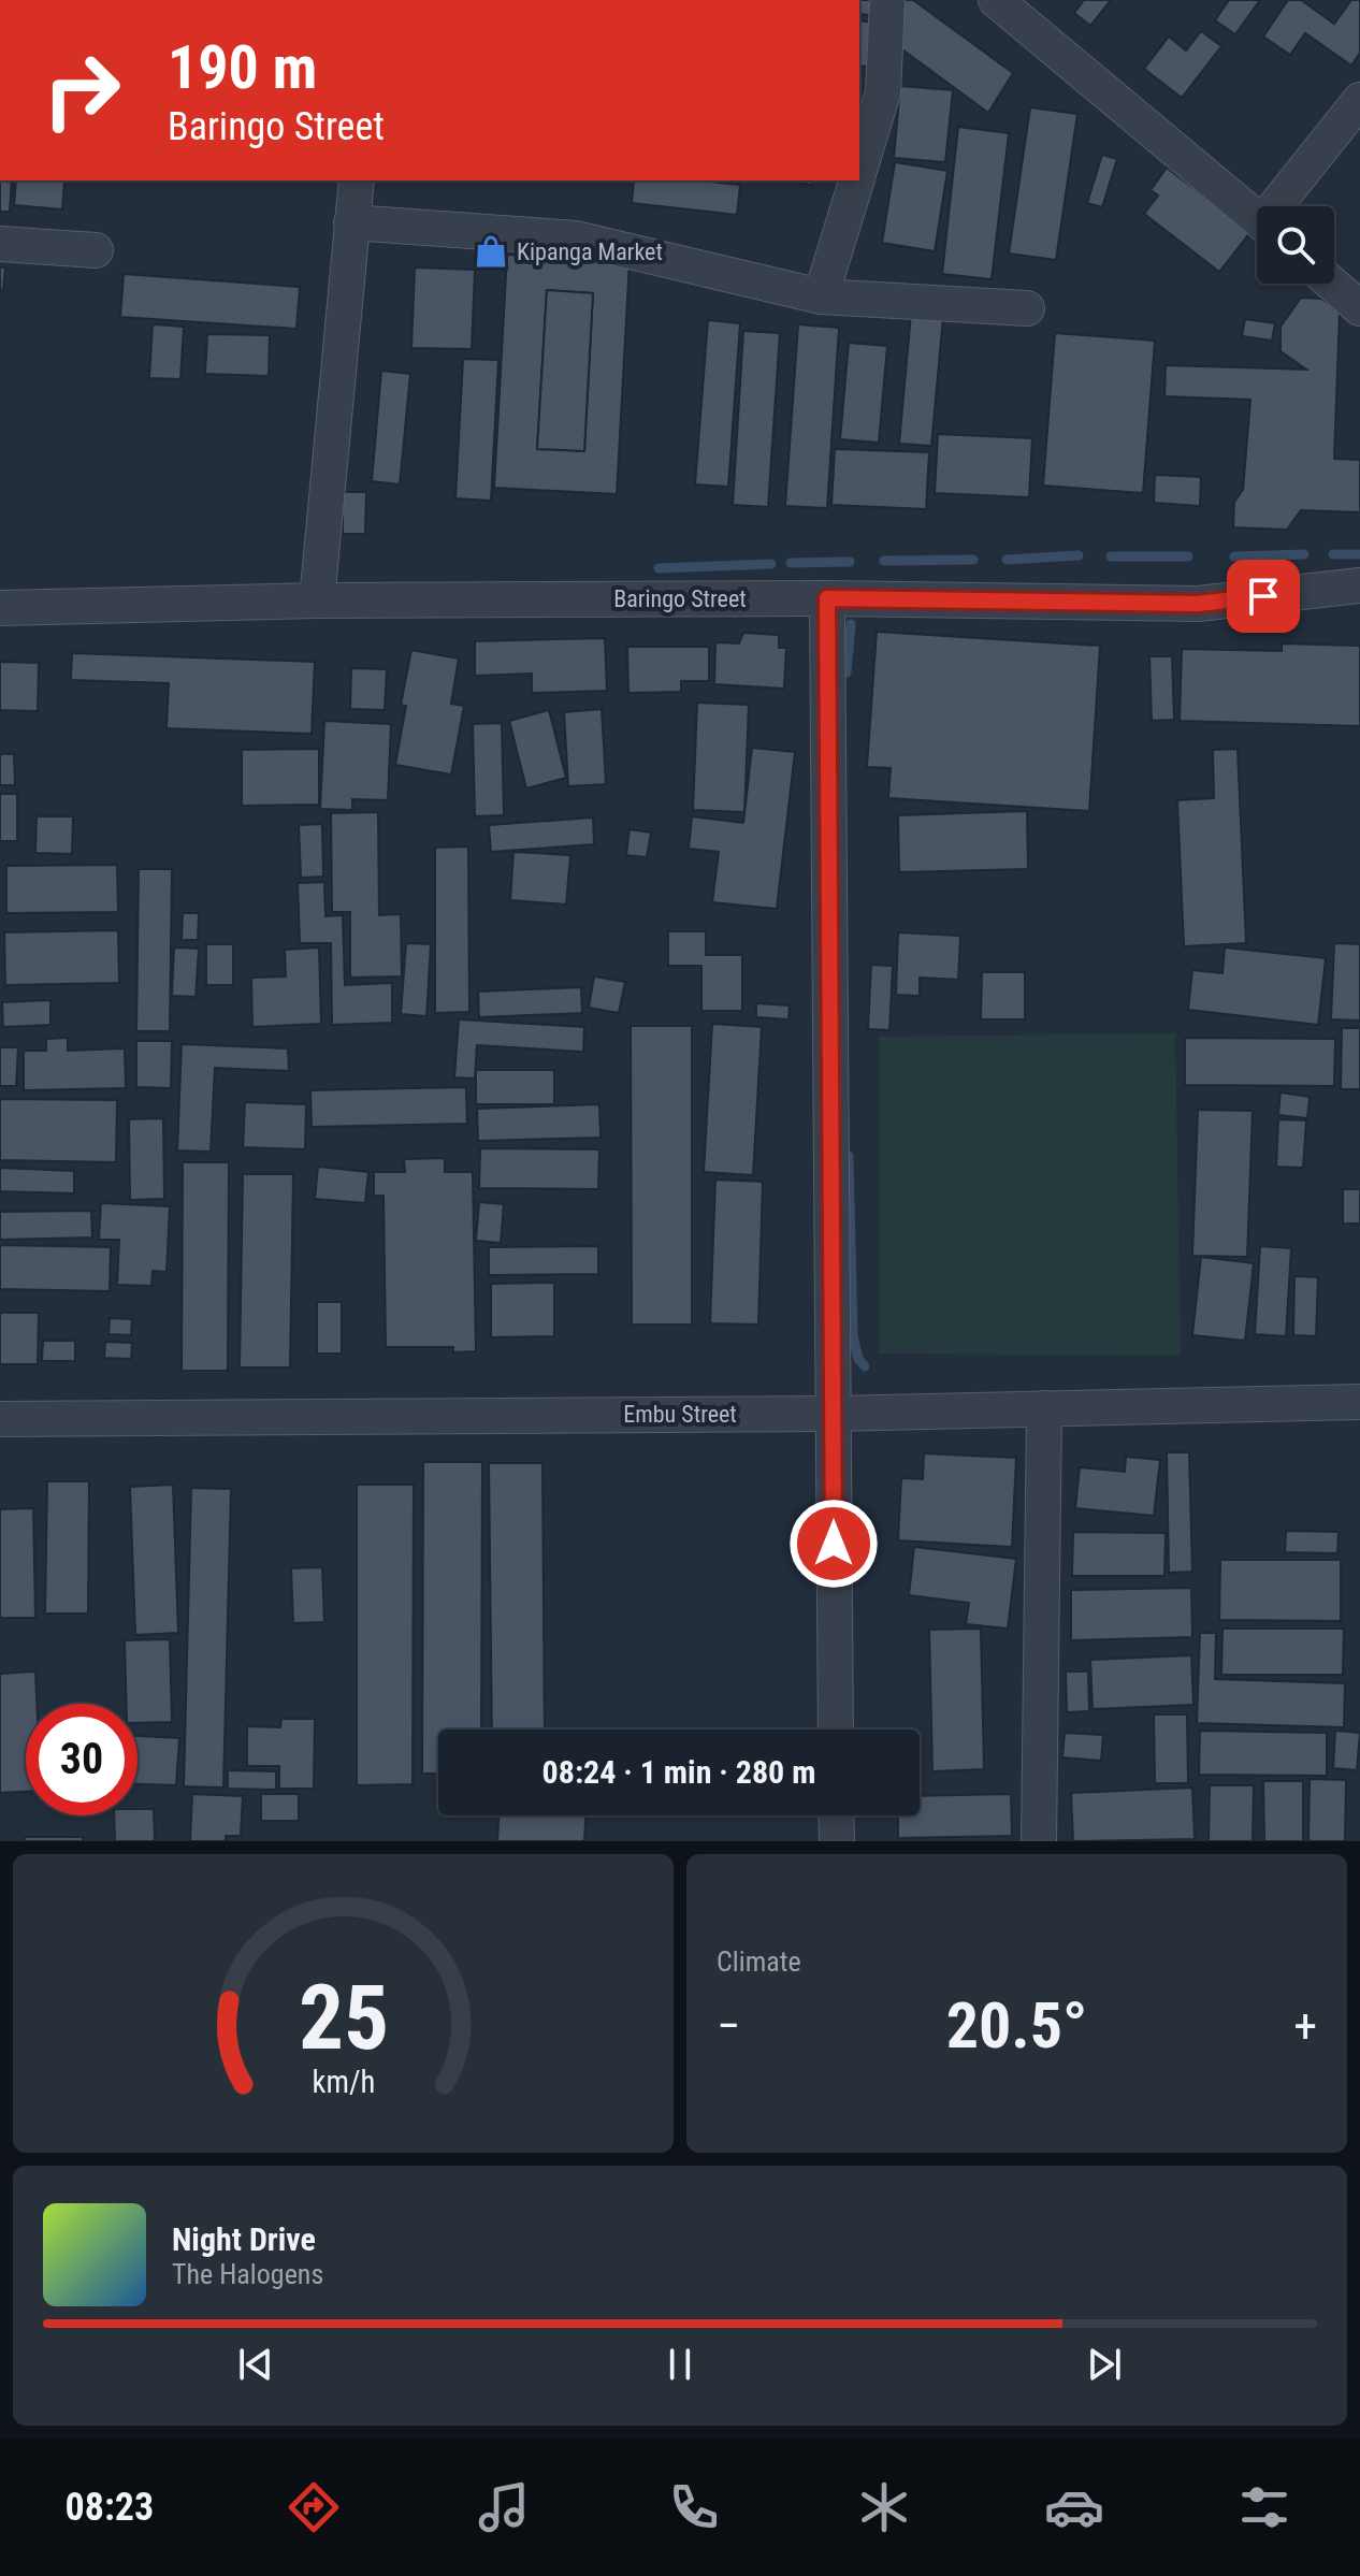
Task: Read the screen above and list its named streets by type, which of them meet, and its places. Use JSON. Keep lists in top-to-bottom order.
{
  "streets": {
    "street": ["Baringo Street", "Embu Street"]
  },
  "places": {
    "shop": ["Kipanga Market"]
  },
  "page": {
    "turn": ["190 m", "Baringo Street"],
    "limit": "30",
    "trip": "08:24 · 1 min · 280 m",
    "tile": "Climate",
    "heat": ["−", "20.5°", "+"],
    "song": ["Night Drive", "The Halogens"],
    "tabs": "08:23",
    "gauge": ["25", "km/h"]
  }
}
